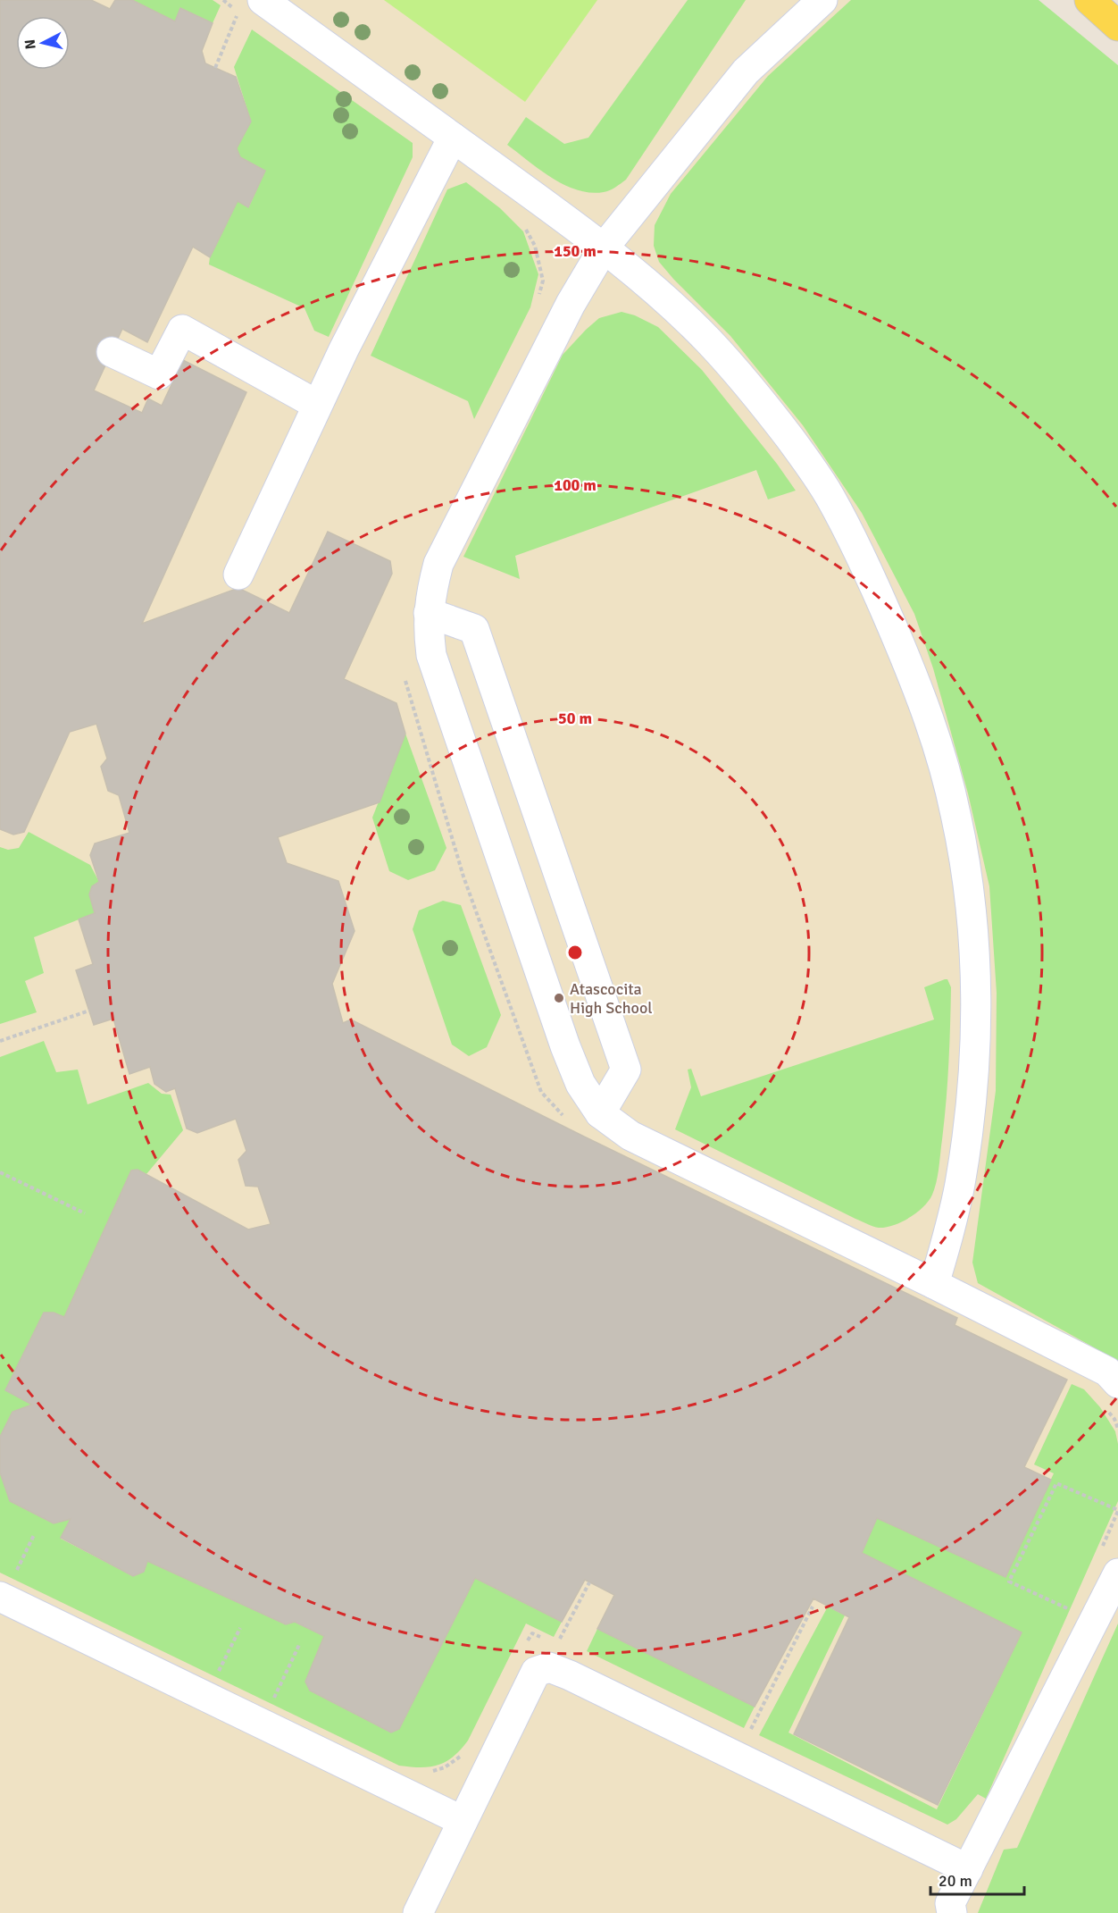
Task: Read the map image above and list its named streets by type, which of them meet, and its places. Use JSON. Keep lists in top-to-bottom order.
{
  "places": ["Atascocita High School"],
  "scale_bar": "20 m",
  "north": "left",
  "rings": ["150 m", "100 m", "50 m"]
}
